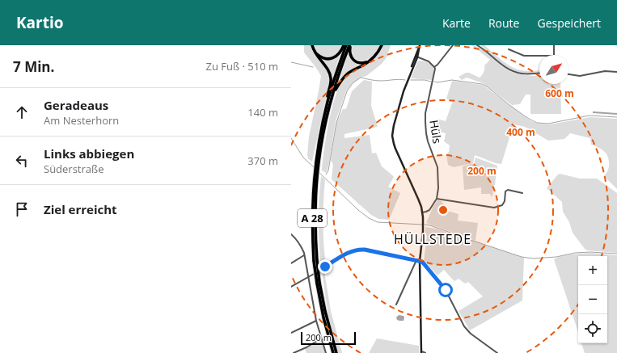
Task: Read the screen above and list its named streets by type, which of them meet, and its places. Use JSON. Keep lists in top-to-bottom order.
{
  "streets": {
    "highway": ["A 28"],
    "street": ["Hüls"]
  },
  "districts": ["HÜLLSTEDE"],
  "scale_bar": "200 m",
  "north": "top right",
  "page": {
    "header": "Kartio",
    "nav": ["Karte", "Route", "Gespeichert"],
    "heading": ["7 Min.", "Zu Fuß · 510 m"],
    "list": [
      ["Geradeaus", "Am Nesterhorn", "140 m"],
      ["Links abbiegen", "Süderstraße", "370 m"],
      "Ziel erreicht"
    ],
    "map_buttons": ["+", "−"],
    "scale": "200 m"
  },
  "rings": ["600 m", "400 m", "200 m"]
}
